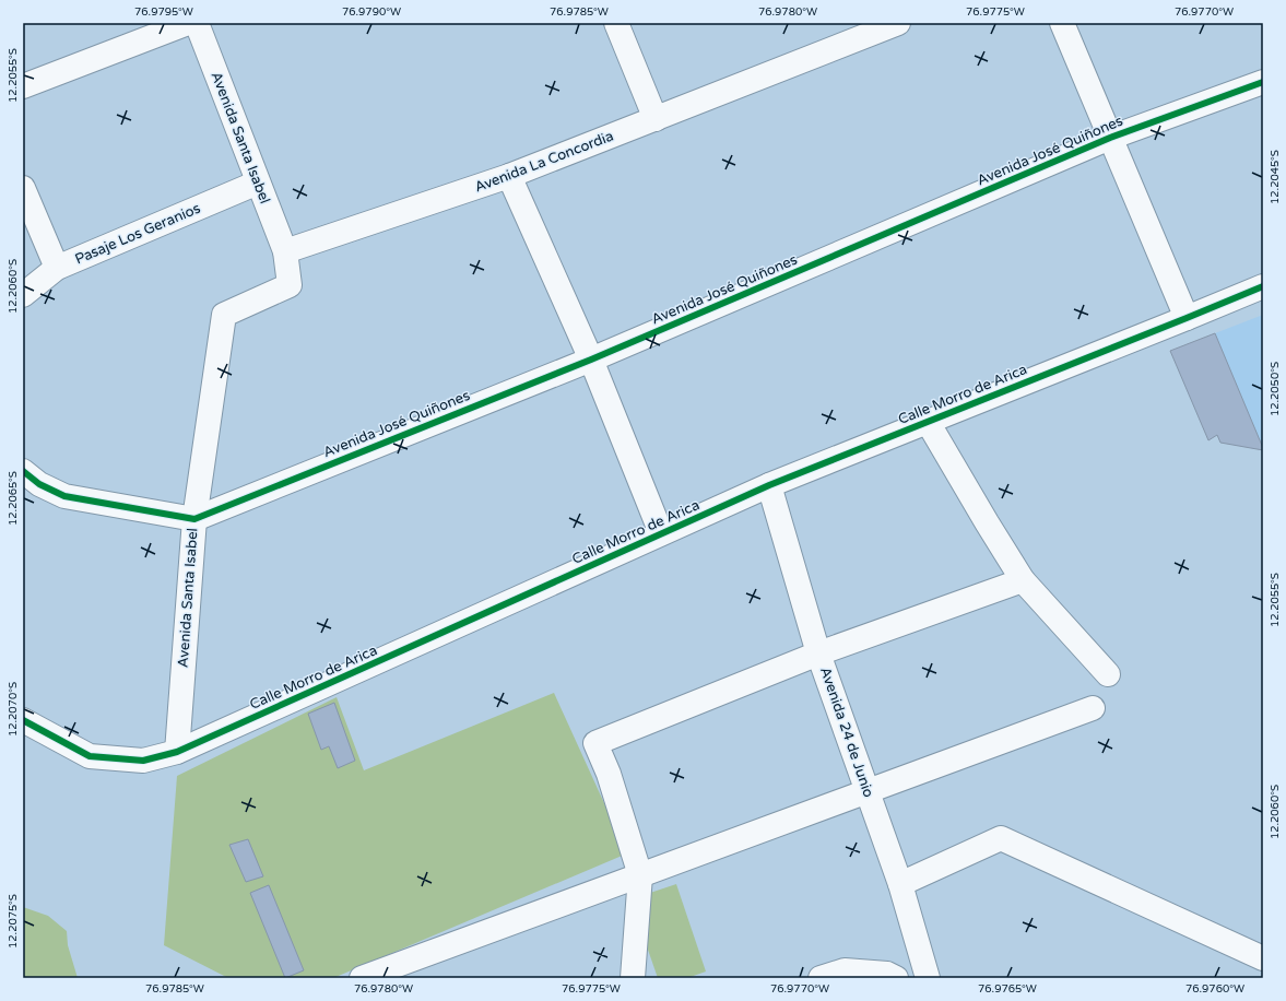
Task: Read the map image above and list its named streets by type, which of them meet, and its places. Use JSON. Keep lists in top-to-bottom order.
{
  "streets": {
    "street": [
      "Avenida Santa Isabel",
      "Avenida José Quiñones",
      "Avenida La Concordia",
      "Pasaje Los Geranios",
      "Calle Morro de Arica",
      "Avenida 24 de Junio"
    ]
  },
  "crossings": [
    ["Avenida Santa Isabel", "Avenida José Quiñones"],
    ["Avenida Santa Isabel", "Avenida La Concordia"],
    ["Avenida Santa Isabel", "Pasaje Los Geranios"],
    ["Avenida Santa Isabel", "Calle Morro de Arica"],
    ["Avenida José Quiñones", "Calle Morro de Arica"],
    ["Calle Morro de Arica", "Avenida 24 de Junio"]
  ],
  "coordinates": [
    "76.9795°W",
    "76.9790°W",
    "76.9785°W",
    "76.9780°W",
    "76.9775°W",
    "76.9770°W",
    "12.2055°S",
    "12.2045°S",
    "12.2060°S",
    "12.2050°S",
    "12.2065°S",
    "12.2070°S",
    "12.2075°S",
    "76.9765°W",
    "76.9760°W"
  ]
}
